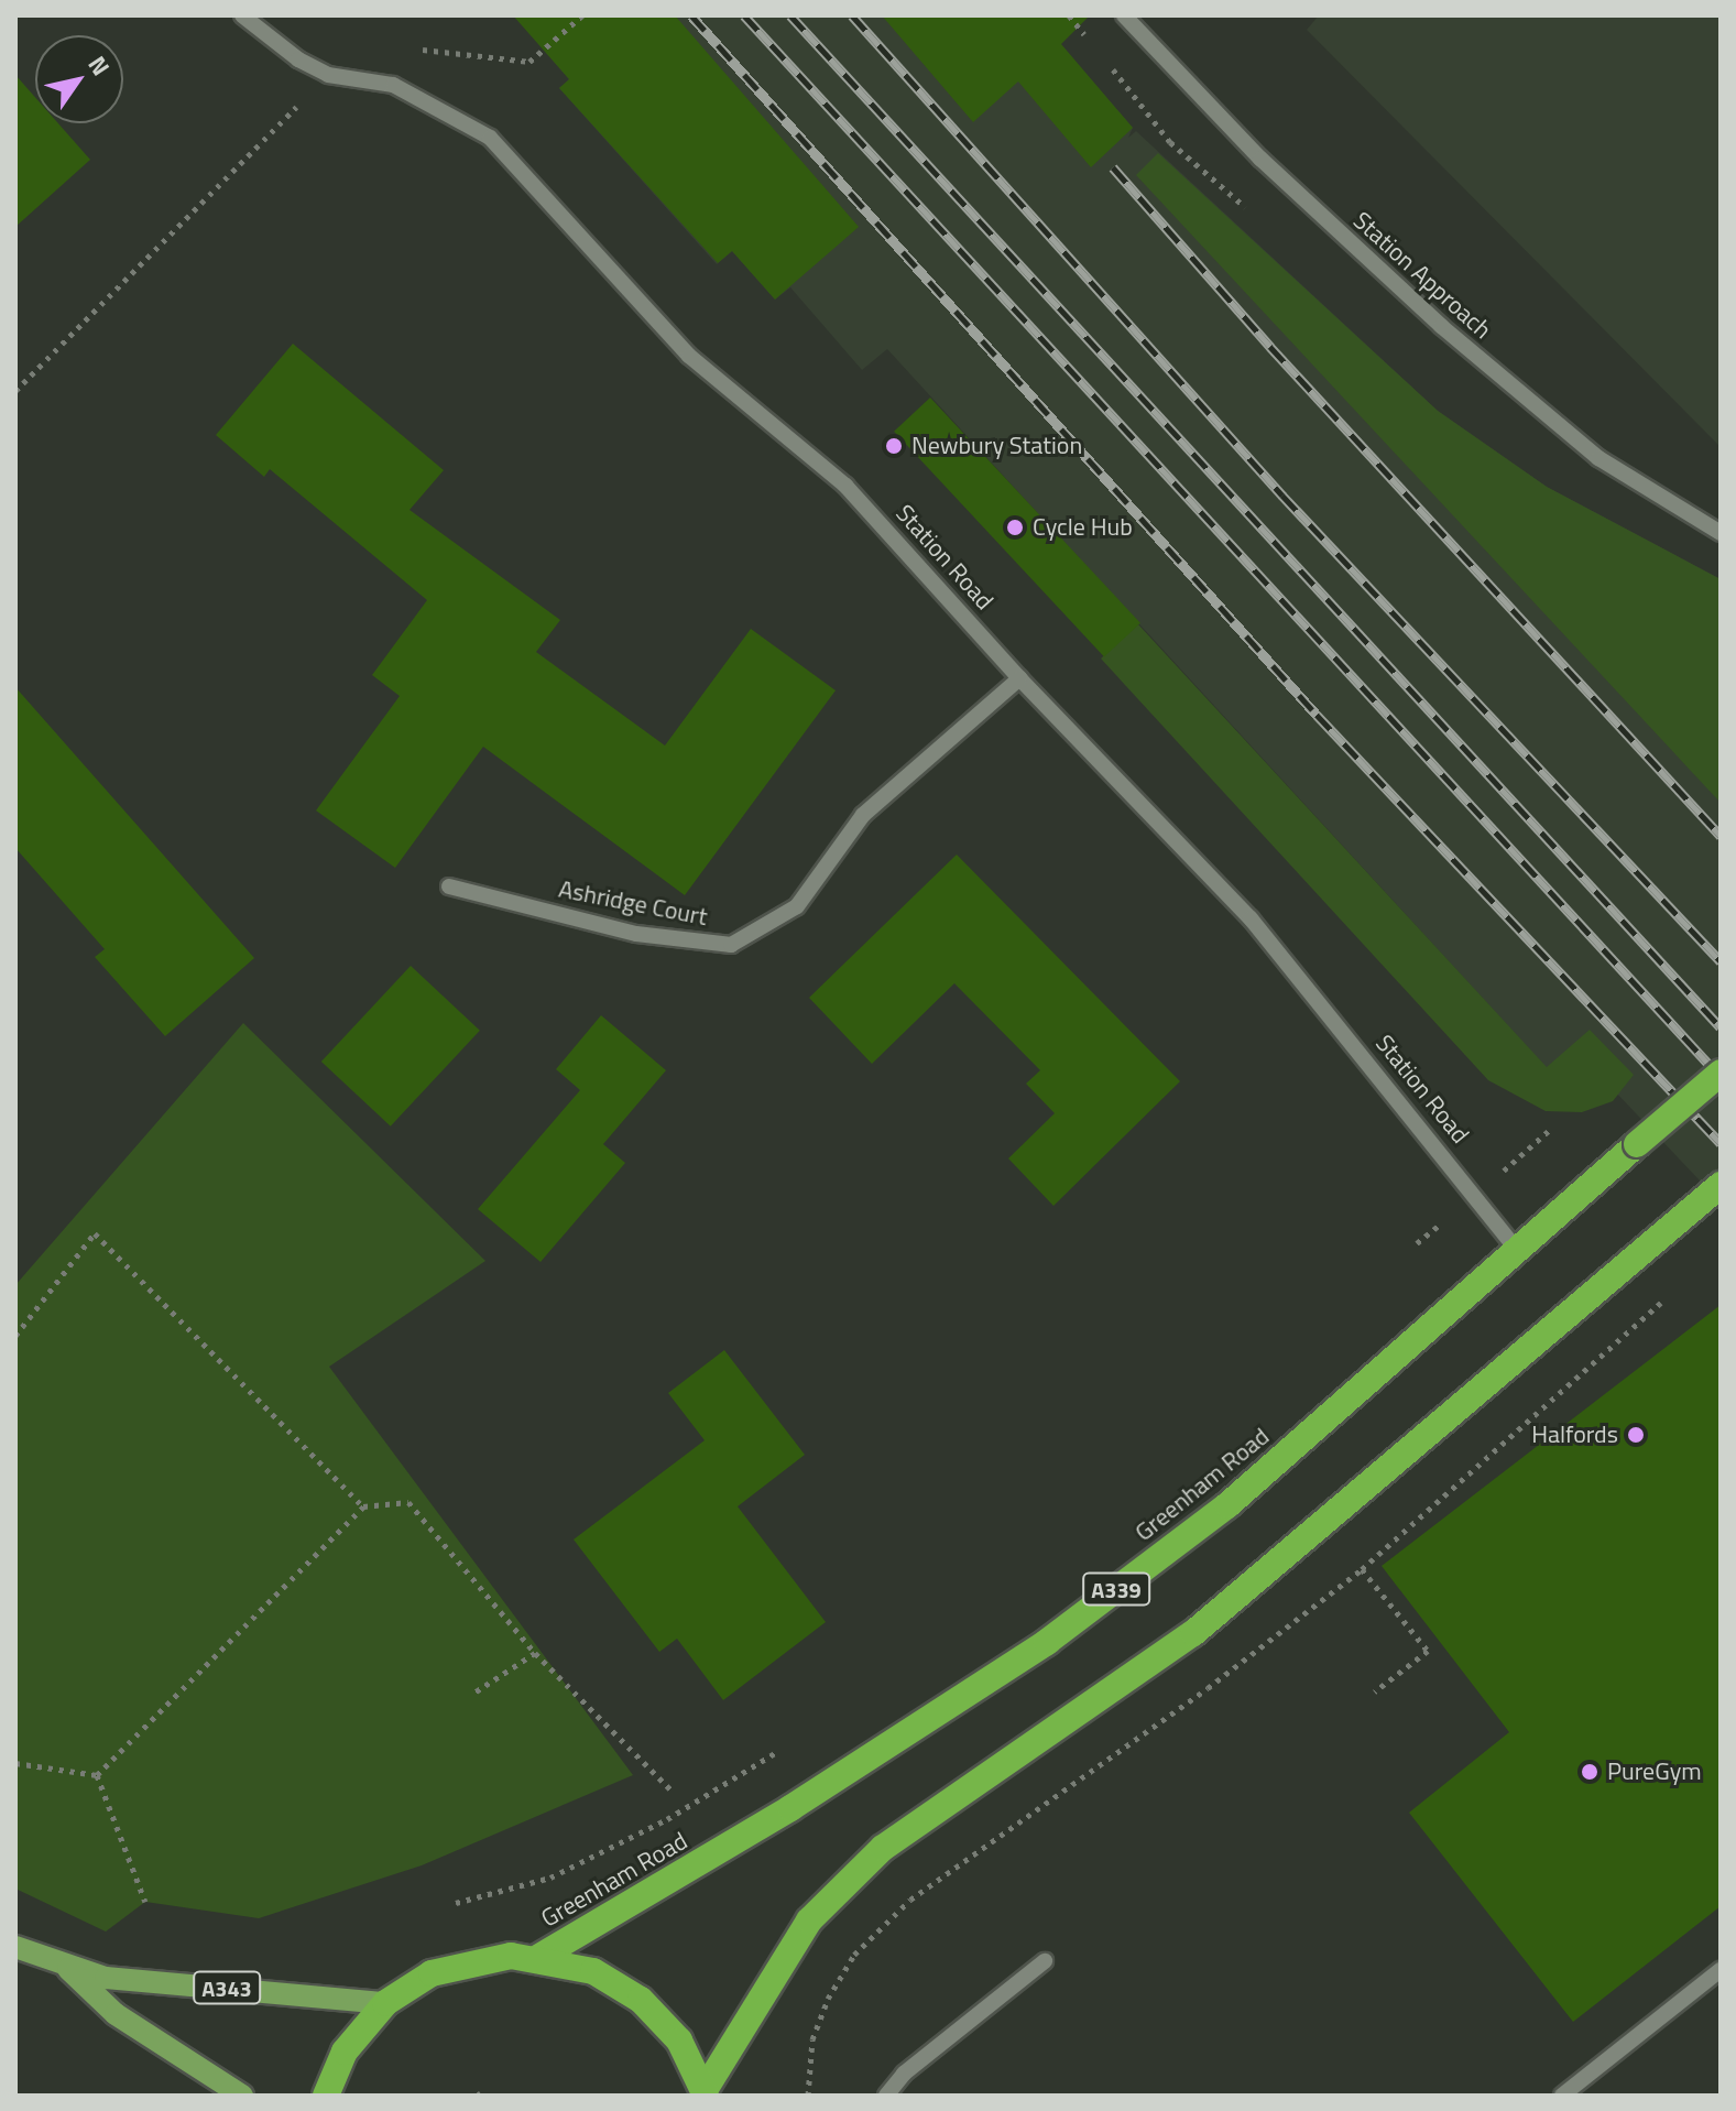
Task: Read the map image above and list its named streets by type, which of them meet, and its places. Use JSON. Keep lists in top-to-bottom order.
{
  "streets": {
    "highway": ["Greenham Road", "A339"],
    "main road": ["A343"],
    "street": ["Station Approach", "Station Road", "Ashridge Court"]
  },
  "crossings": [
    ["Station Road", "Ashridge Court"],
    ["Station Road", "Greenham Road"]
  ],
  "places": [
    "Newbury Station",
    "Cycle Hub",
    "Halfords",
    "PureGym"
  ],
  "north": "top right"
}
